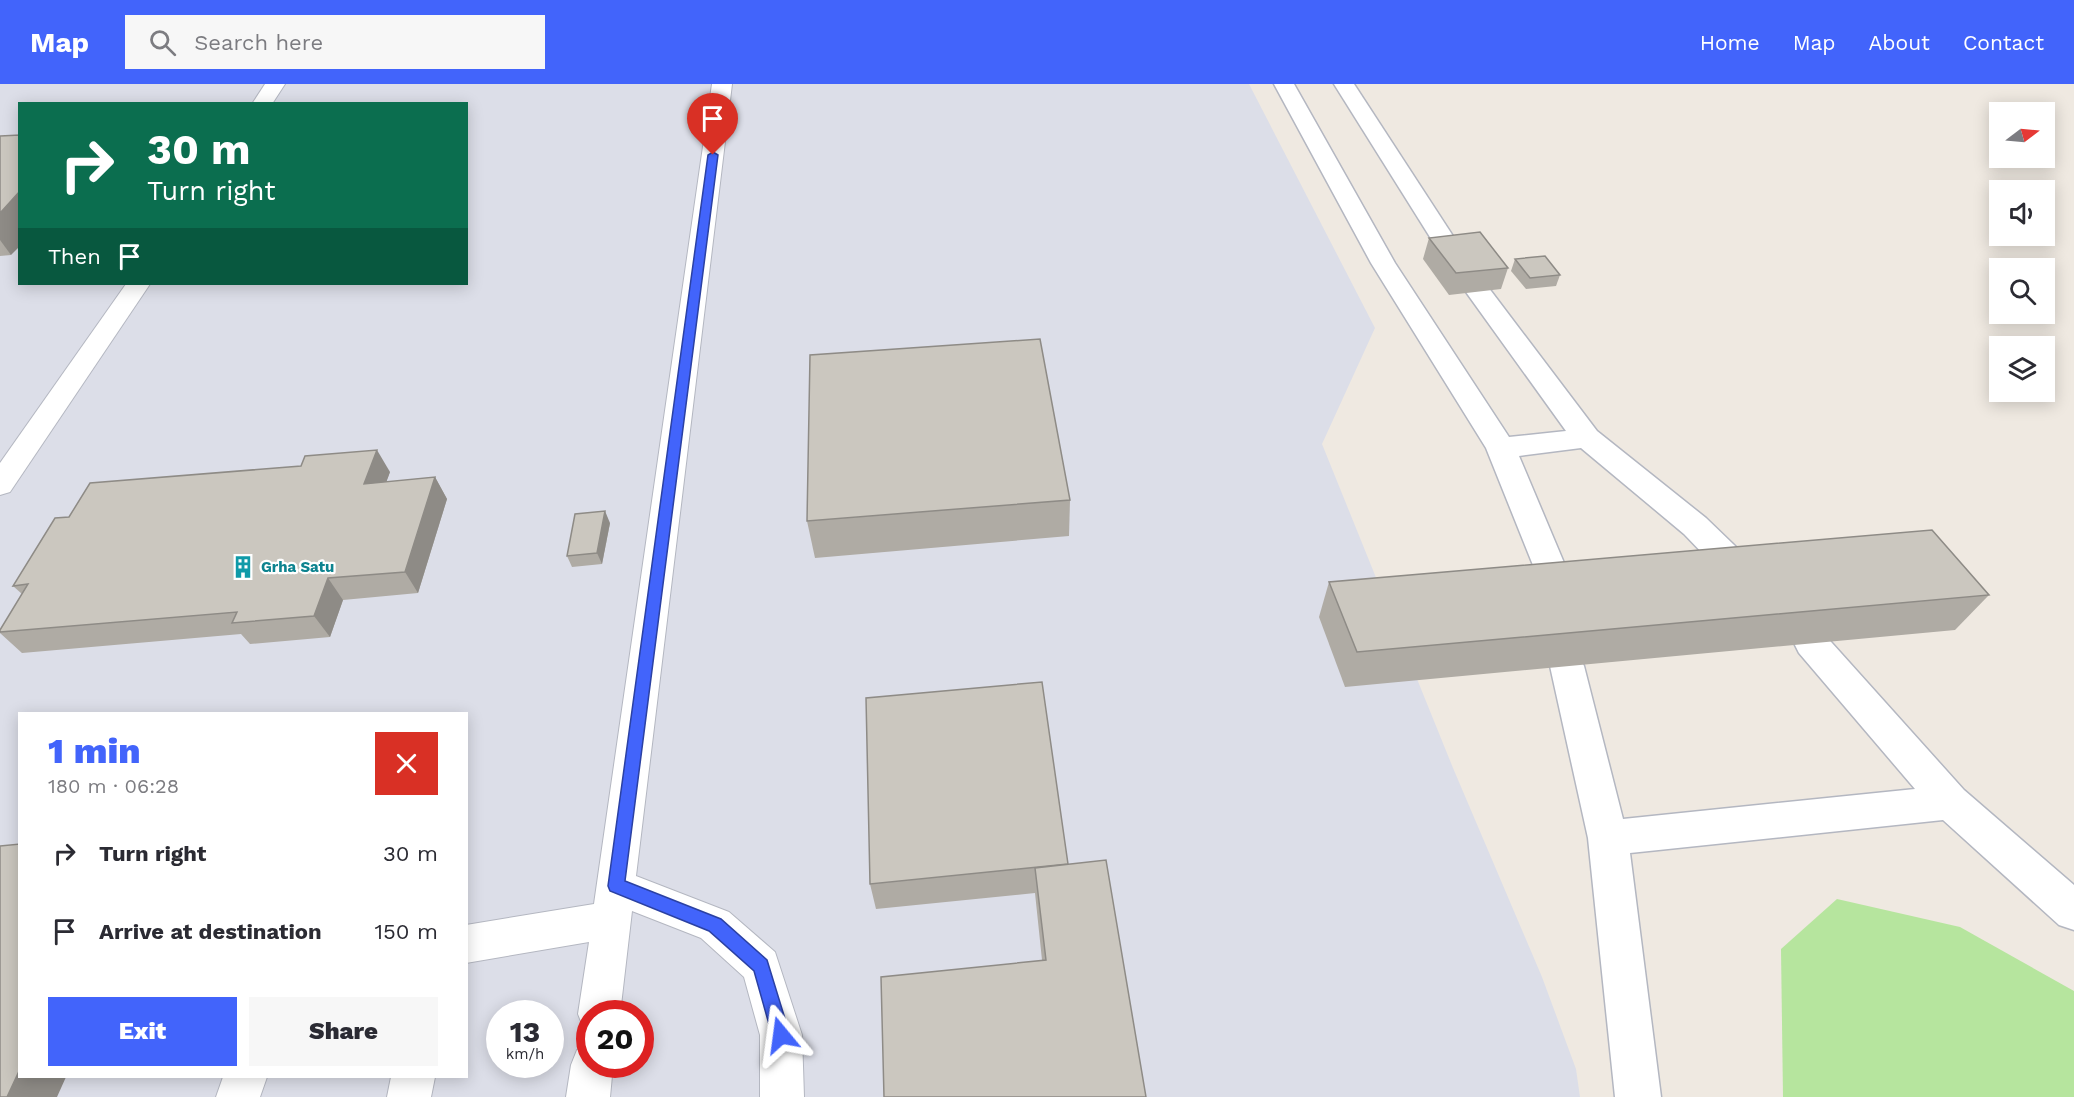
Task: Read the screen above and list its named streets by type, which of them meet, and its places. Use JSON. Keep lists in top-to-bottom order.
{
  "places": {
    "building": ["Grha Satu"]
  },
  "north": "right",
  "page": {
    "header": "Map",
    "search": "Search here",
    "nav": [
      "Home",
      "Map",
      "About",
      "Contact"
    ],
    "turn": ["30 m", "Turn right"],
    "then": "Then",
    "heading": ["1 min", "180 m · 06:28"],
    "list": [
      {
        "name": "Turn right",
        "value": "30 m"
      },
      {
        "name": "Arrive at destination",
        "value": "150 m"
      }
    ],
    "buttons": ["Exit", "Share"],
    "speed": "13 km/h",
    "limit": "20"
  }
}
